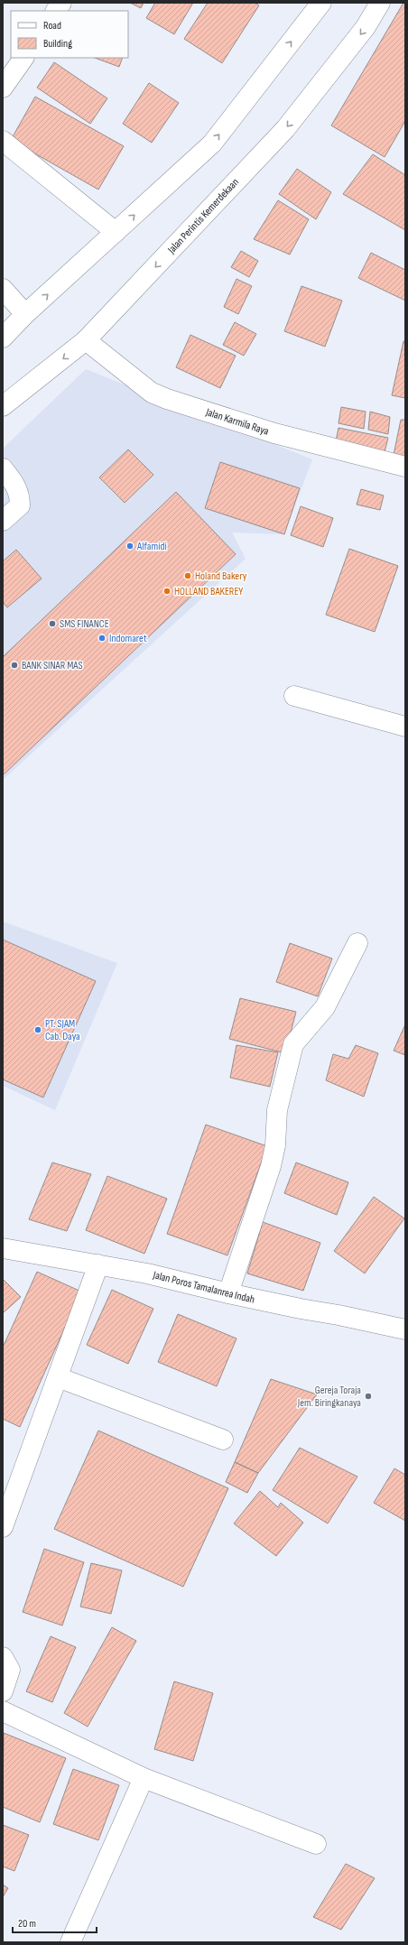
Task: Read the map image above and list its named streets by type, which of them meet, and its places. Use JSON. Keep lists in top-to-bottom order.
{
  "streets": {
    "main road": ["Jalan Perintis Kemerdekaan", "Jalan Karmila Raya", "Jalan Poros Tamalanrea Indah"]
  },
  "crossings": [
    ["Jalan Perintis Kemerdekaan", "Jalan Karmila Raya"]
  ],
  "places": [
    "Alfamidi",
    "Holand Bakery",
    "HOLLAND BAKEREY",
    "SMS FINANCE",
    "Indomaret",
    "BANK SINAR MAS",
    "PT. SJAM Cab. Daya",
    "Gereja Toraja Jem. Biringkanaya"
  ],
  "legend": ["Road", "Building"],
  "scale_bar": "20 m"
}
